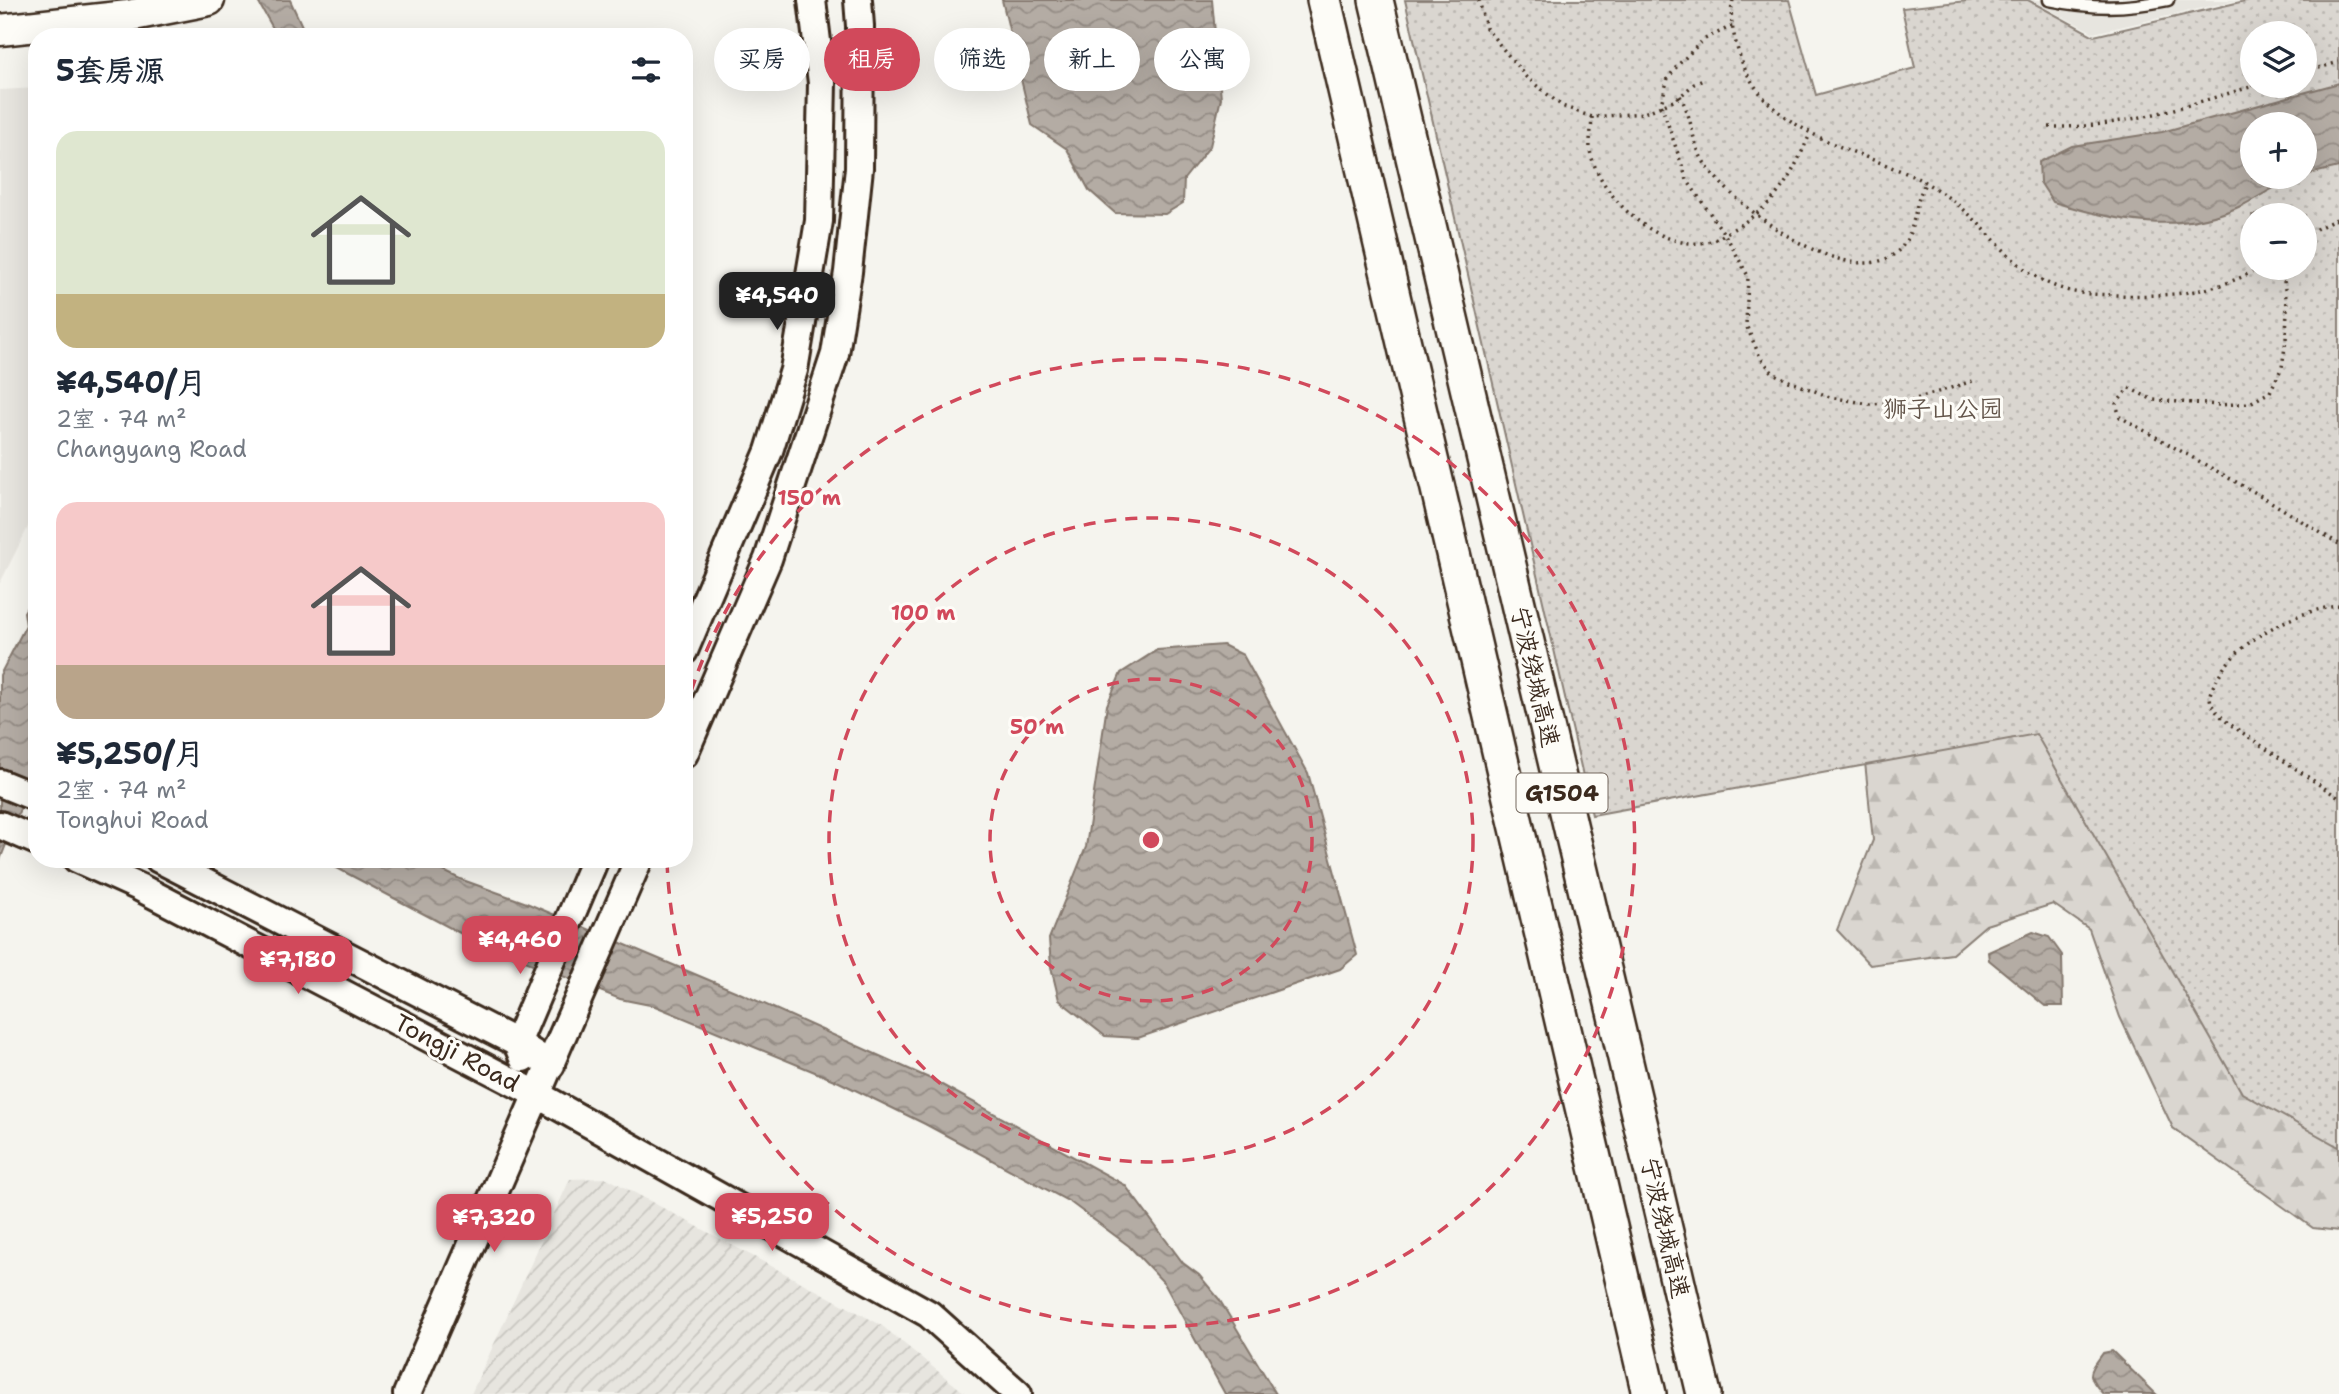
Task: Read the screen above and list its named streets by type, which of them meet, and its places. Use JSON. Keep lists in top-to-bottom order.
{
  "streets": {
    "highway": ["宁波绕城高速", "G1504"],
    "main road": ["Tongji Road"]
  },
  "parks": ["狮子山公园"],
  "page": {
    "map_buttons": ["+", "−"],
    "chip": [
      "买房",
      "租房",
      "筛选",
      "新上",
      "公寓"
    ],
    "heading": "5套房源",
    "list": [
      {
        "name": "¥4,540/月",
        "note": "2室 · 74 m² · Changyang Road"
      },
      {
        "name": "¥5,250/月",
        "note": "2室 · 74 m² · Tonghui Road"
      }
    ],
    "price": [
      "¥4,540",
      "¥4,460",
      "¥7,180",
      "¥5,250",
      "¥7,320"
    ]
  },
  "rings": ["150 m", "100 m", "50 m"]
}
